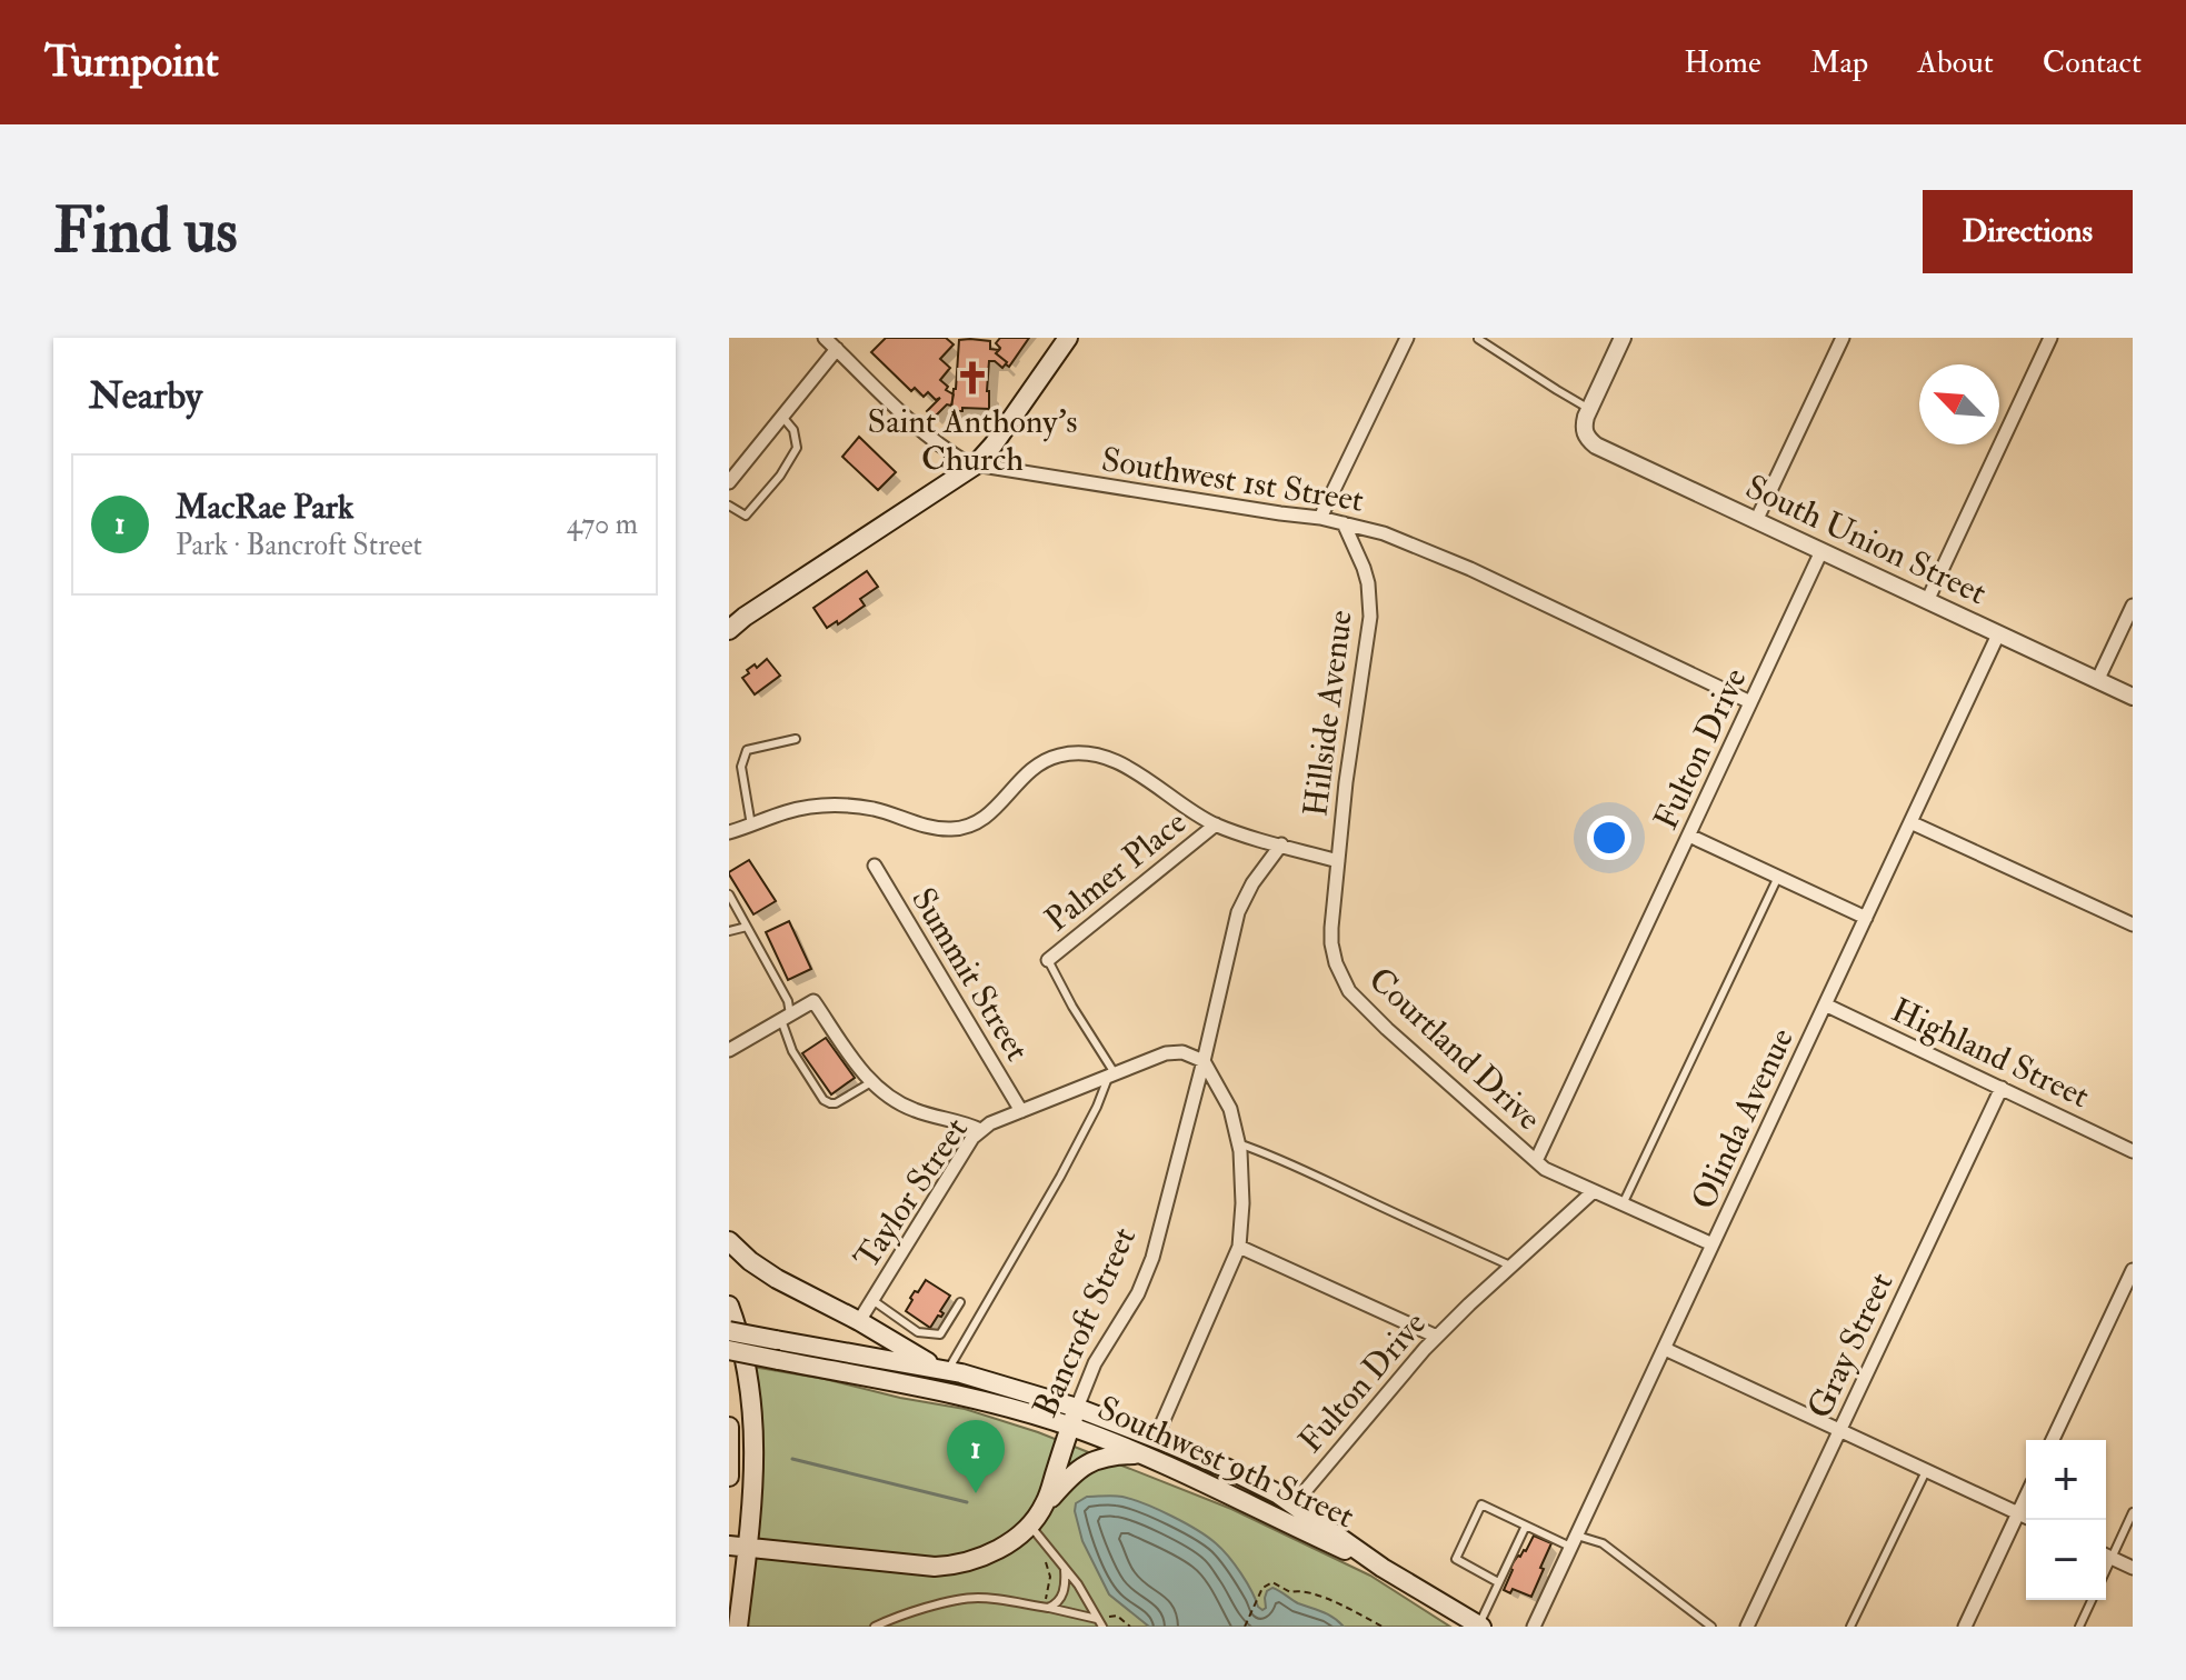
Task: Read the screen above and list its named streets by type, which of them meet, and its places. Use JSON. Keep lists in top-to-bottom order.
{
  "streets": {
    "main road": ["Bancroft Street", "Southwest 9th Street"],
    "street": [
      "Southwest 1st Street",
      "South Union Street",
      "Hillside Avenue",
      "Fulton Drive",
      "Palmer Place",
      "Summit Street",
      "Courtland Drive",
      "Highland Street",
      "Olinda Avenue",
      "Taylor Street",
      "Gray Street"
    ]
  },
  "crossings": [
    ["Southwest 1st Street", "Hillside Avenue"],
    ["Southwest 1st Street", "Fulton Drive"],
    ["South Union Street", "Fulton Drive"],
    ["South Union Street", "Olinda Avenue"],
    ["Hillside Avenue", "Courtland Drive"],
    ["Fulton Drive", "Courtland Drive"],
    ["Fulton Drive", "Southwest 9th Street"],
    ["Summit Street", "Taylor Street"],
    ["Courtland Drive", "Olinda Avenue"],
    ["Highland Street", "Olinda Avenue"],
    ["Highland Street", "Gray Street"],
    ["Taylor Street", "Bancroft Street"],
    ["Bancroft Street", "Southwest 9th Street"]
  ],
  "places": {
    "church": ["Saint Anthony's Church"]
  },
  "north": "top left",
  "page": {
    "header": "Turnpoint",
    "nav": [
      "Home",
      "Map",
      "About",
      "Contact"
    ],
    "buttons": "Directions",
    "title": "Find us",
    "heading": "Nearby",
    "list": [
      {
        "mark": "1",
        "name": "MacRae Park",
        "note": "Park · Bancroft Street",
        "value": "470 m"
      }
    ],
    "pins": "1",
    "map_buttons": ["+", "−"]
  }
}
